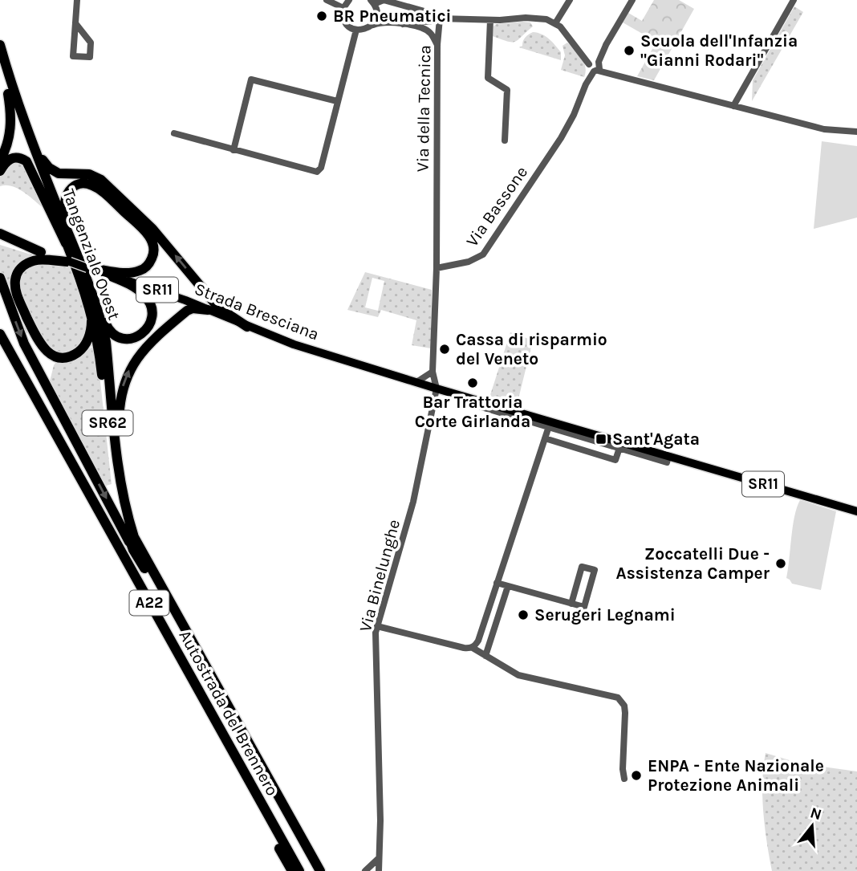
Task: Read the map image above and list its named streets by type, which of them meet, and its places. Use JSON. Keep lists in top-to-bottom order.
{
  "streets": {
    "highway": [
      "Tangenziale Ovest",
      "SR62",
      "A22",
      "Autostrada del Brennero"
    ],
    "main road": ["SR11", "Strada Bresciana"],
    "street": ["Via della Tecnica", "Via Bassone", "Via Binelunghe"]
  },
  "crossings": [
    ["Via della Tecnica", "Via Bassone"],
    ["Strada Bresciana", "Via Binelunghe"]
  ],
  "places": {
    "other": [
      "BR Pneumatici",
      "Scuola dell'Infanzia \"Gianni Rodari\"",
      "Cassa di risparmio del Veneto",
      "Bar Trattoria Corte Girlanda",
      "Zoccatelli Due - Assistenza Camper",
      "Serugeri Legnami",
      "ENPA - Ente Nazionale Protezione Animali"
    ],
    "transit": ["Sant'Agata"]
  },
  "north": "top"
}
